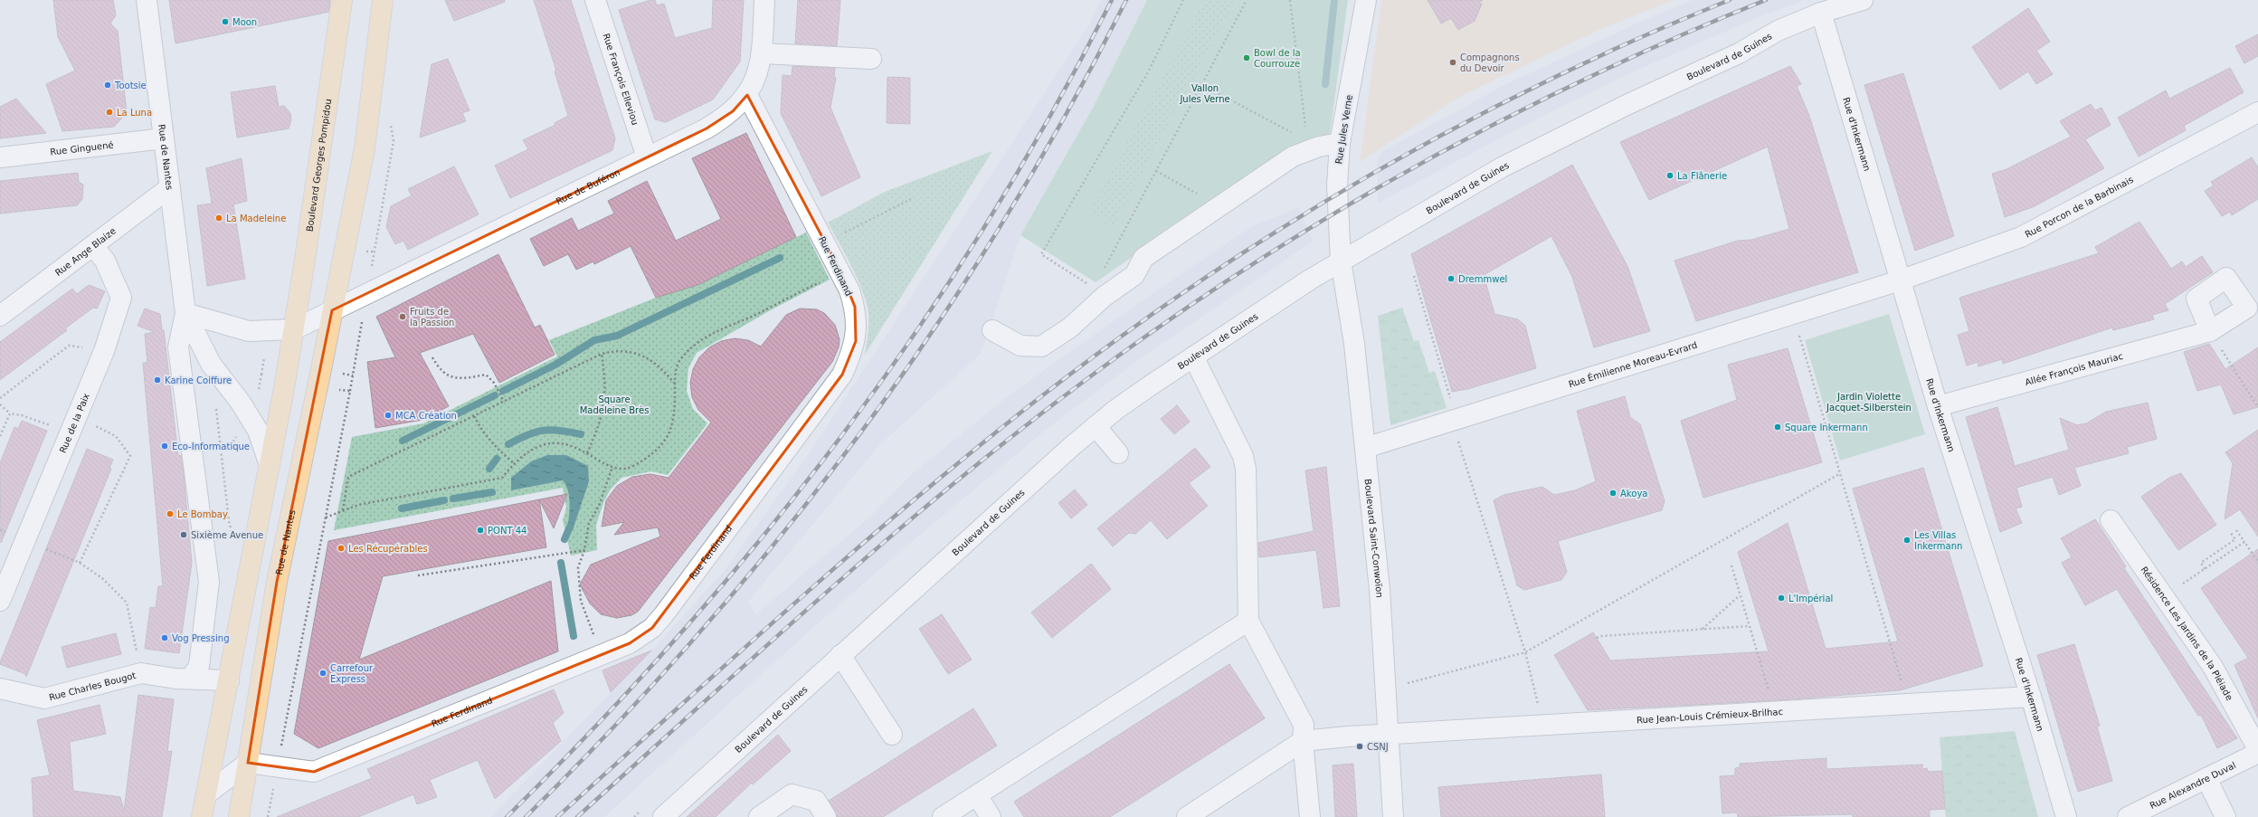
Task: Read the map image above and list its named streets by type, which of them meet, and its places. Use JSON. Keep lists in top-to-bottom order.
{
  "streets": {
    "main road": ["Rue de Nantes", "Boulevard Georges Pompidou"],
    "street": [
      "Boulevard de Guines",
      "Rue François Elleviou",
      "Rue Jules Verne",
      "Rue d'Inkermann",
      "Rue Ginguené",
      "Rue de Buféron",
      "Rue Porcon de la Barbinais",
      "Rue Ange Blaize",
      "Rue Ferdinand",
      "Rue Émilienne Moreau-Evrard",
      "Allée François Mauriac",
      "Rue de la Paix",
      "Boulevard Saint-Conwoïon",
      "Résidence Les Jardins de la Pléiade",
      "Rue Charles Bougot",
      "Rue Jean-Louis Crémieux-Brilhac",
      "Rue Alexandre Duval"
    ]
  },
  "crossings": [
    ["Boulevard de Guines", "Rue Jules Verne"],
    ["Boulevard de Guines", "Rue d'Inkermann"],
    ["Boulevard de Guines", "Boulevard Saint-Conwoïon"],
    ["Rue François Elleviou", "Rue de Buféron"],
    ["Rue Jules Verne", "Boulevard Saint-Conwoïon"],
    ["Rue d'Inkermann", "Rue Porcon de la Barbinais"],
    ["Rue d'Inkermann", "Rue Émilienne Moreau-Evrard"],
    ["Rue d'Inkermann", "Allée François Mauriac"],
    ["Rue d'Inkermann", "Rue Jean-Louis Crémieux-Brilhac"],
    ["Rue Ginguené", "Rue de Nantes"],
    ["Rue de Nantes", "Boulevard Georges Pompidou"],
    ["Rue de Nantes", "Rue de Buféron"],
    ["Rue de Nantes", "Rue Ange Blaize"],
    ["Rue de Nantes", "Rue Ferdinand"],
    ["Rue de Nantes", "Rue Charles Bougot"],
    ["Rue de Buféron", "Rue Ferdinand"],
    ["Rue Porcon de la Barbinais", "Rue Émilienne Moreau-Evrard"],
    ["Rue Ange Blaize", "Rue de la Paix"],
    ["Rue Émilienne Moreau-Evrard", "Boulevard Saint-Conwoïon"],
    ["Boulevard Saint-Conwoïon", "Rue Jean-Louis Crémieux-Brilhac"]
  ],
  "parks": ["Vallon Jules Verne", "Jardin Violette Jacquet-Silberstein", "Square Madeleine Brès"],
  "places": [
    "Moon",
    "Bowl de la Courrouze",
    "Compagnons du Devoir",
    "Tootsie",
    "La Luna",
    "La Flânerie",
    "La Madeleine",
    "Dremmwel",
    "Fruits de la Passion",
    "Karine Coiffure",
    "MCA Création",
    "Square Inkermann",
    "Eco-Informatique",
    "Akoya",
    "Le Bombay",
    "PONT 44",
    "Sixième Avenue",
    "Les Villas Inkermann",
    "Les Récupérables",
    "L'Impérial",
    "Vog Pressing",
    "Carrefour Express",
    "CSNJ"
  ]
}
